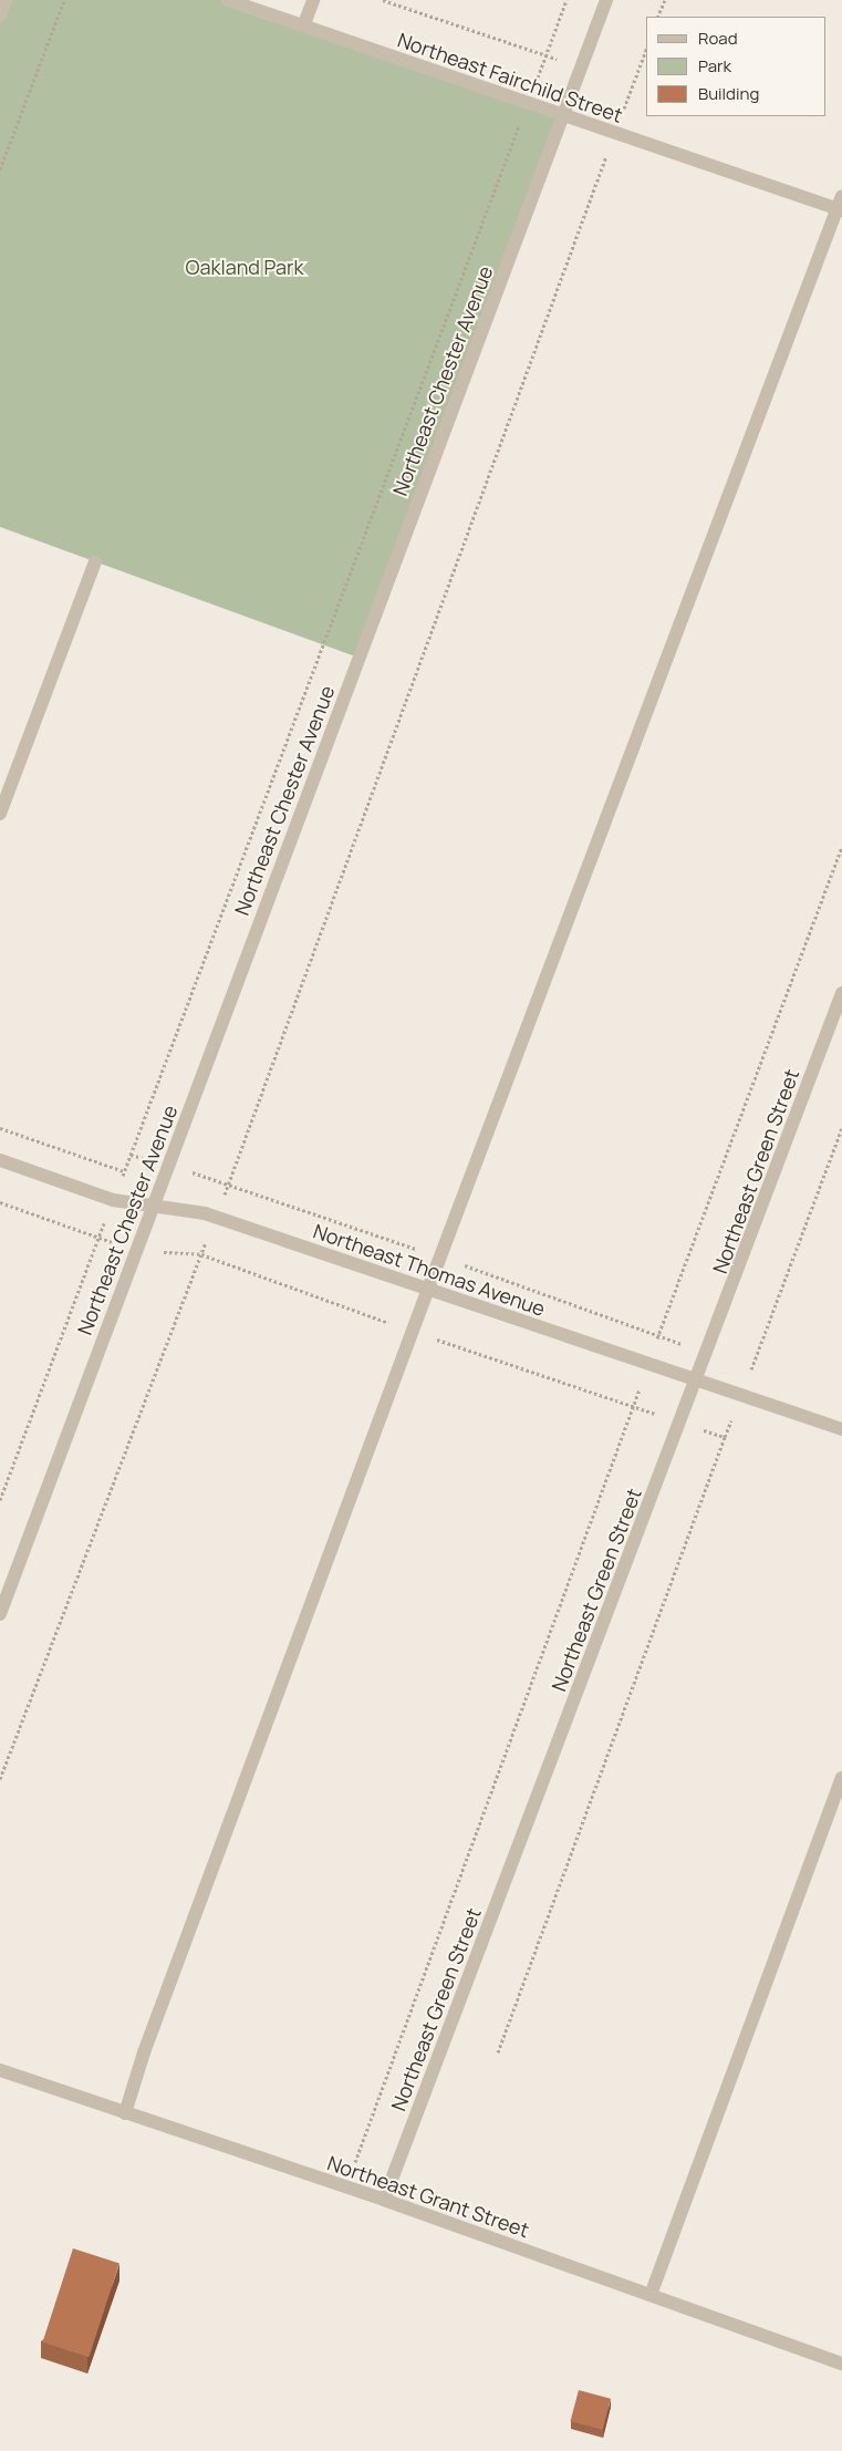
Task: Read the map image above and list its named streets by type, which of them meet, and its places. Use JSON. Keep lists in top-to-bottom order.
{
  "streets": {
    "street": [
      "Northeast Fairchild Street",
      "Northeast Chester Avenue",
      "Northeast Green Street",
      "Northeast Thomas Avenue",
      "Northeast Grant Street"
    ]
  },
  "crossings": [
    ["Northeast Fairchild Street", "Northeast Chester Avenue"],
    ["Northeast Chester Avenue", "Northeast Thomas Avenue"],
    ["Northeast Green Street", "Northeast Thomas Avenue"],
    ["Northeast Green Street", "Northeast Grant Street"]
  ],
  "parks": ["Oakland Park"],
  "legend": ["Road", "Park", "Building"]
}
